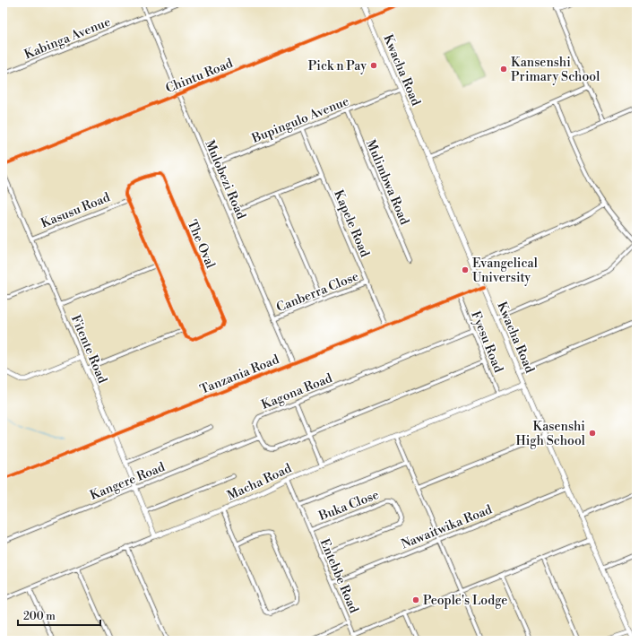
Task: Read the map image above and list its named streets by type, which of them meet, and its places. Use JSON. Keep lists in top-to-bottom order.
{
  "streets": {
    "main road": ["Kwacha Road", "Fitente Road", "Macha Road"],
    "street": [
      "Kabinga Avenue",
      "Chintu Road",
      "Bupingulo Avenue",
      "Mulobezi Road",
      "Mulimbwa Road",
      "Kasusu Road",
      "Kapele Road",
      "The Oval",
      "Canberra Close",
      "Fyesu Road",
      "Tanzania Road",
      "Kagona Road",
      "Kangere Road",
      "Buka Close",
      "Nawaitwika Road",
      "Entebbe Road"
    ]
  },
  "crossings": [
    ["Kabinga Avenue", "Mulobezi Road"],
    ["Kwacha Road", "Chintu Road"],
    ["Kwacha Road", "Bupingulo Avenue"],
    ["Kwacha Road", "Tanzania Road"],
    ["Kwacha Road", "Macha Road"],
    ["Kwacha Road", "Nawaitwika Road"],
    ["Chintu Road", "Mulobezi Road"],
    ["Bupingulo Avenue", "Mulobezi Road"],
    ["Bupingulo Avenue", "Mulimbwa Road"],
    ["Bupingulo Avenue", "Kapele Road"],
    ["Mulobezi Road", "Canberra Close"],
    ["Mulobezi Road", "Tanzania Road"],
    ["Kasusu Road", "The Oval"],
    ["Kasusu Road", "Fitente Road"],
    ["Kapele Road", "Canberra Close"],
    ["Kapele Road", "Tanzania Road"],
    ["Fyesu Road", "Tanzania Road"],
    ["Fyesu Road", "Kagona Road"],
    ["Fyesu Road", "Macha Road"],
    ["Fitente Road", "Tanzania Road"],
    ["Fitente Road", "Kangere Road"],
    ["Fitente Road", "Macha Road"],
    ["Kagona Road", "Kangere Road"],
    ["Macha Road", "Entebbe Road"],
    ["Buka Close", "Entebbe Road"],
    ["Nawaitwika Road", "Entebbe Road"]
  ],
  "places": [
    "Pick n Pay",
    "Kansenshi Primary School",
    "Evangelical University",
    "Kasenshi High School",
    "People's Lodge"
  ],
  "scale_bar": "200 m"
}
